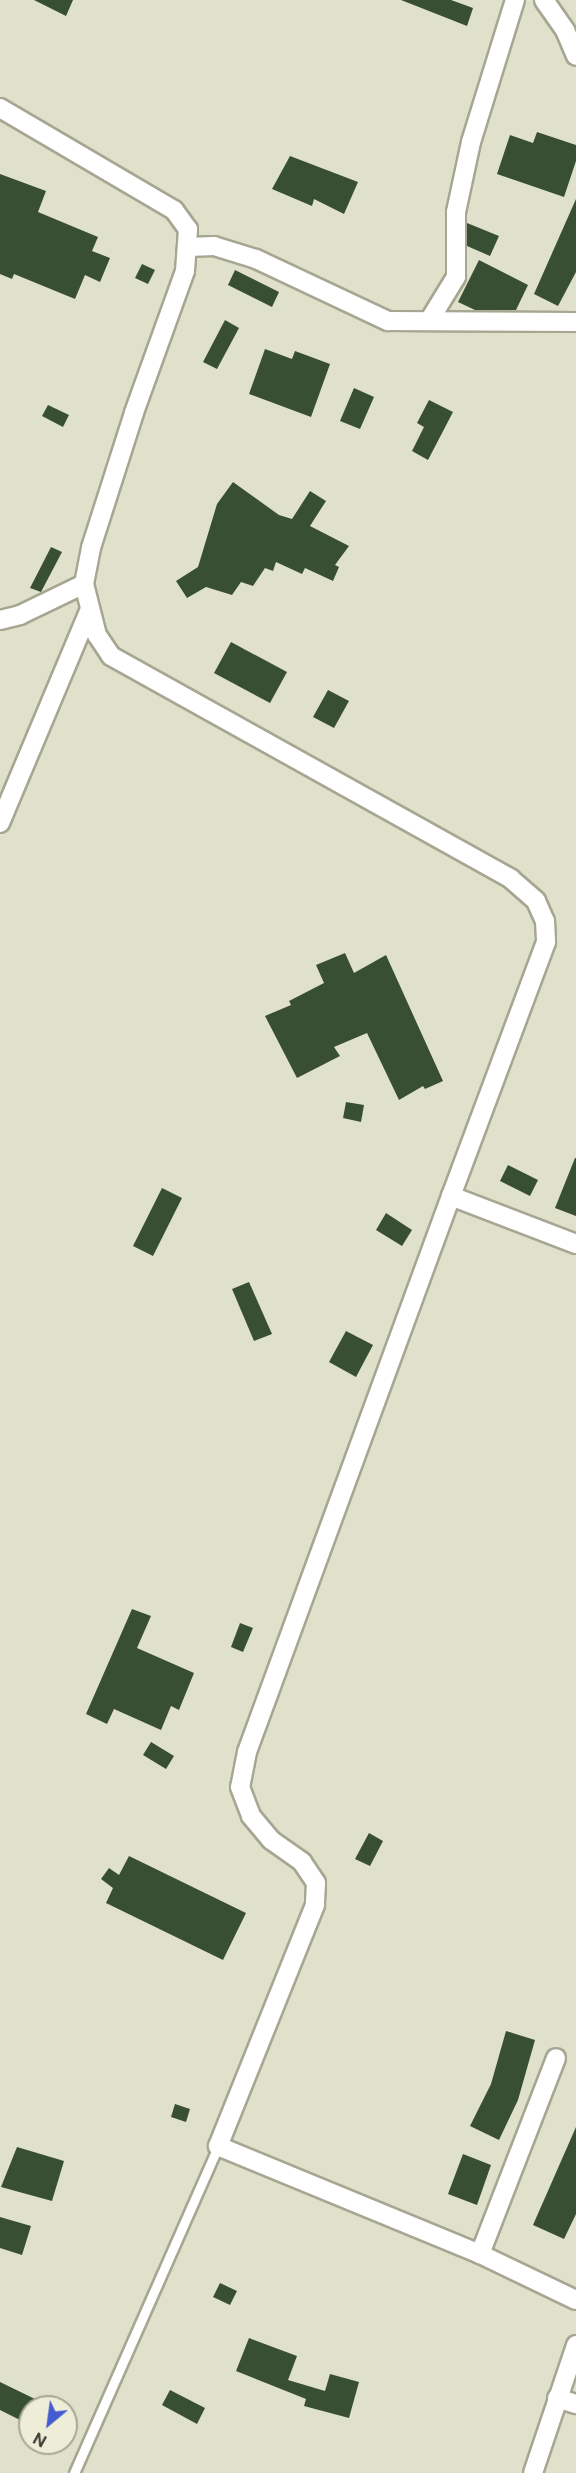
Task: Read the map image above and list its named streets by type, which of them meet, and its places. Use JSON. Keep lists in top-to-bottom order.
{
  "north": "bottom left"
}
